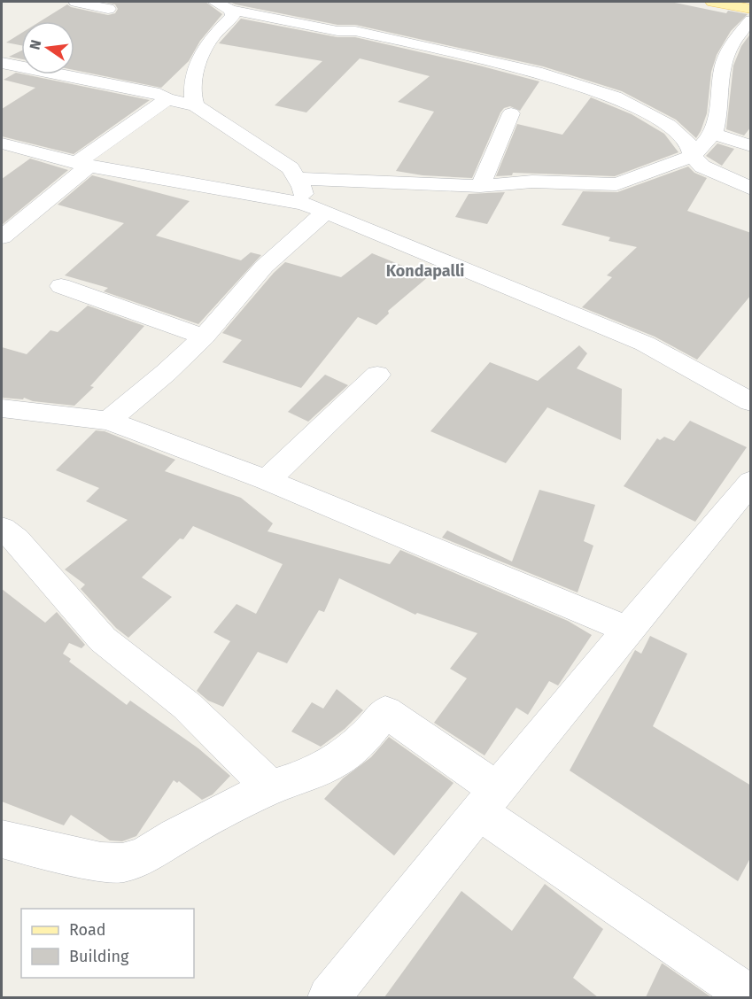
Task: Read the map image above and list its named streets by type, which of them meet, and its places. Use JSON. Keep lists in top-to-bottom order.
{
  "districts": ["Kondapalli"],
  "legend": ["Road", "Building"],
  "north": "left"
}
